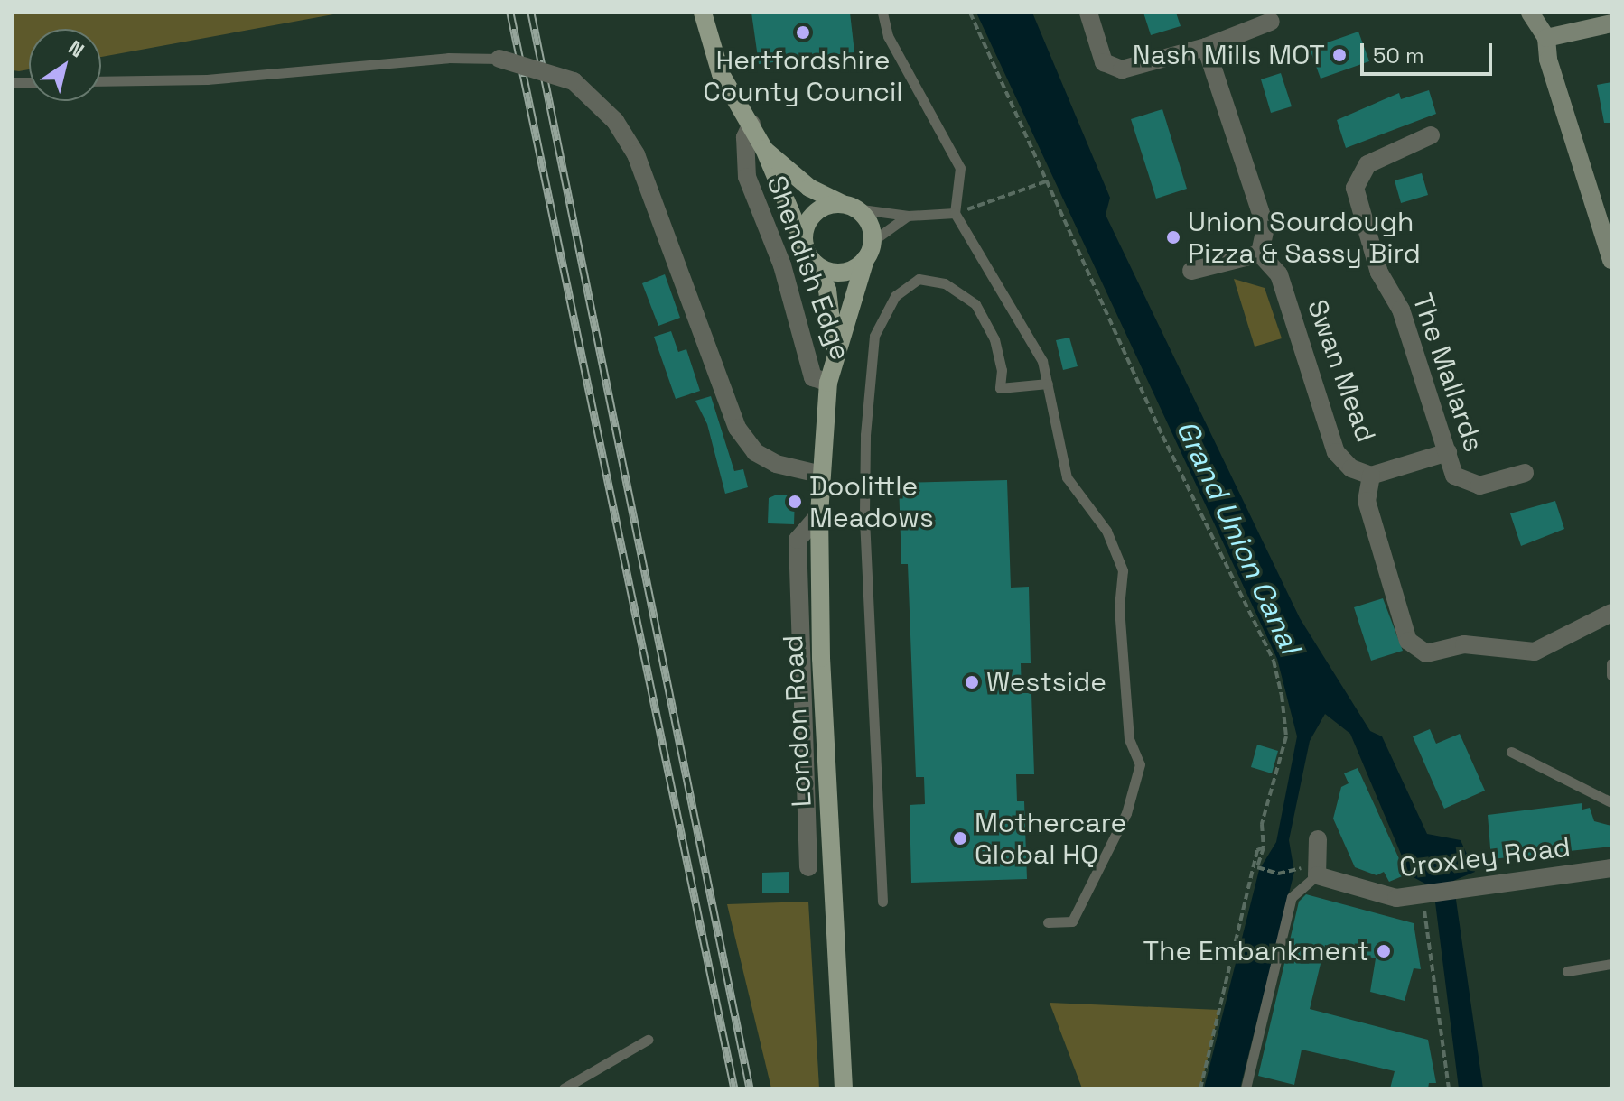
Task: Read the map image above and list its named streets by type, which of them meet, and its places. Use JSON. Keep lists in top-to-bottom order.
{
  "streets": {
    "main road": ["London Road"],
    "street": [
      "Shendish Edge",
      "Swan Mead",
      "The Mallards",
      "Croxley Road"
    ]
  },
  "crossings": [
    ["Shendish Edge", "London Road"]
  ],
  "water": ["Grand Union Canal"],
  "places": [
    "Hertfordshire County Council",
    "Nash Mills MOT",
    "Union Sourdough Pizza & Sassy Bird",
    "Doolittle Meadows",
    "Westside",
    "Mothercare Global HQ",
    "The Embankment"
  ],
  "scale_bar": "50 m",
  "north": "top right"
}
